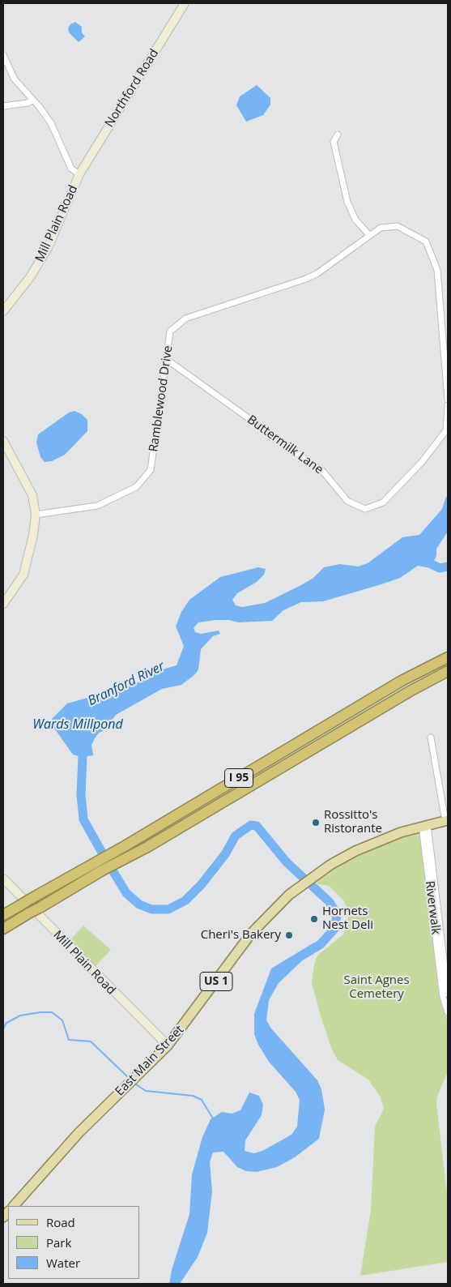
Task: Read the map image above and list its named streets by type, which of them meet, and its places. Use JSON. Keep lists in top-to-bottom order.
{
  "streets": {
    "highway": ["I 95"],
    "main road": ["US 1", "East Main Street"],
    "street": [
      "Northford Road",
      "Mill Plain Road",
      "Ramblewood Drive",
      "Buttermilk Lane",
      "Riverwalk"
    ]
  },
  "crossings": [
    ["Northford Road", "Mill Plain Road"],
    ["Mill Plain Road", "East Main Street"],
    ["Ramblewood Drive", "Buttermilk Lane"],
    ["Riverwalk", "East Main Street"]
  ],
  "water": ["Branford River", "Wards Millpond"],
  "parks": ["Saint Agnes Cemetery"],
  "places": ["Rossitto's Ristorante", "Hornets Nest Deli", "Cheri's Bakery"],
  "legend": ["Road", "Park", "Water"]
}
